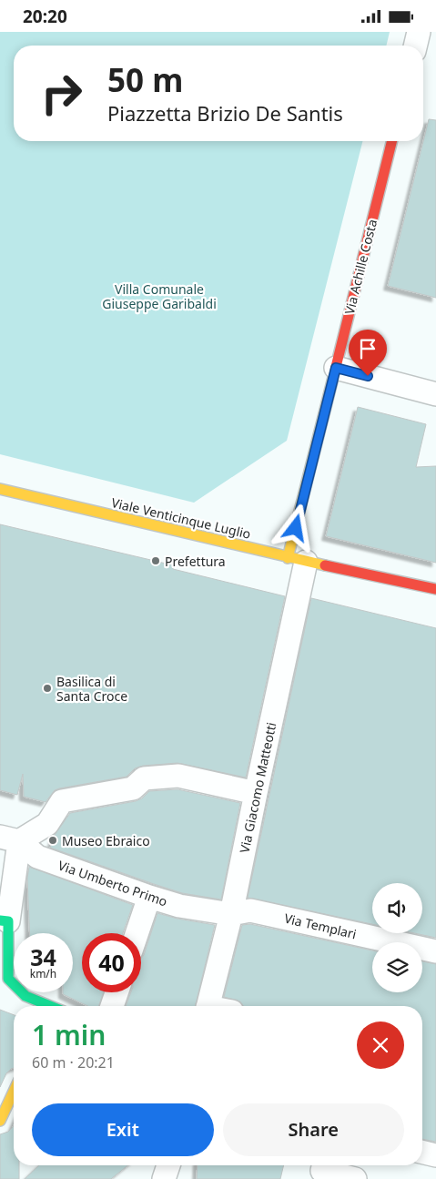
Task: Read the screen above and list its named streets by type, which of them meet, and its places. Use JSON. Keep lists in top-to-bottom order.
{
  "streets": {
    "street": [
      "Via Achille Costa",
      "Viale Venticinque Luglio",
      "Via Giacomo Matteotti",
      "Via Umberto Primo",
      "Via Templari"
    ]
  },
  "crossings": [
    ["Via Achille Costa", "Viale Venticinque Luglio"],
    ["Via Achille Costa", "Via Giacomo Matteotti"],
    ["Viale Venticinque Luglio", "Via Giacomo Matteotti"],
    ["Via Giacomo Matteotti", "Via Umberto Primo"],
    ["Via Giacomo Matteotti", "Via Templari"],
    ["Via Umberto Primo", "Via Templari"]
  ],
  "parks": ["Villa Comunale Giuseppe Garibaldi"],
  "places": ["Prefettura", "Basilica di Santa Croce", "Museo Ebraico"],
  "page": {
    "status": "20:20",
    "turn": ["50 m", "Piazzetta Brizio De Santis"],
    "speed": "34 km/h",
    "limit": "40",
    "heading": ["1 min", "60 m · 20:21"],
    "buttons": ["Exit", "Share"]
  }
}
